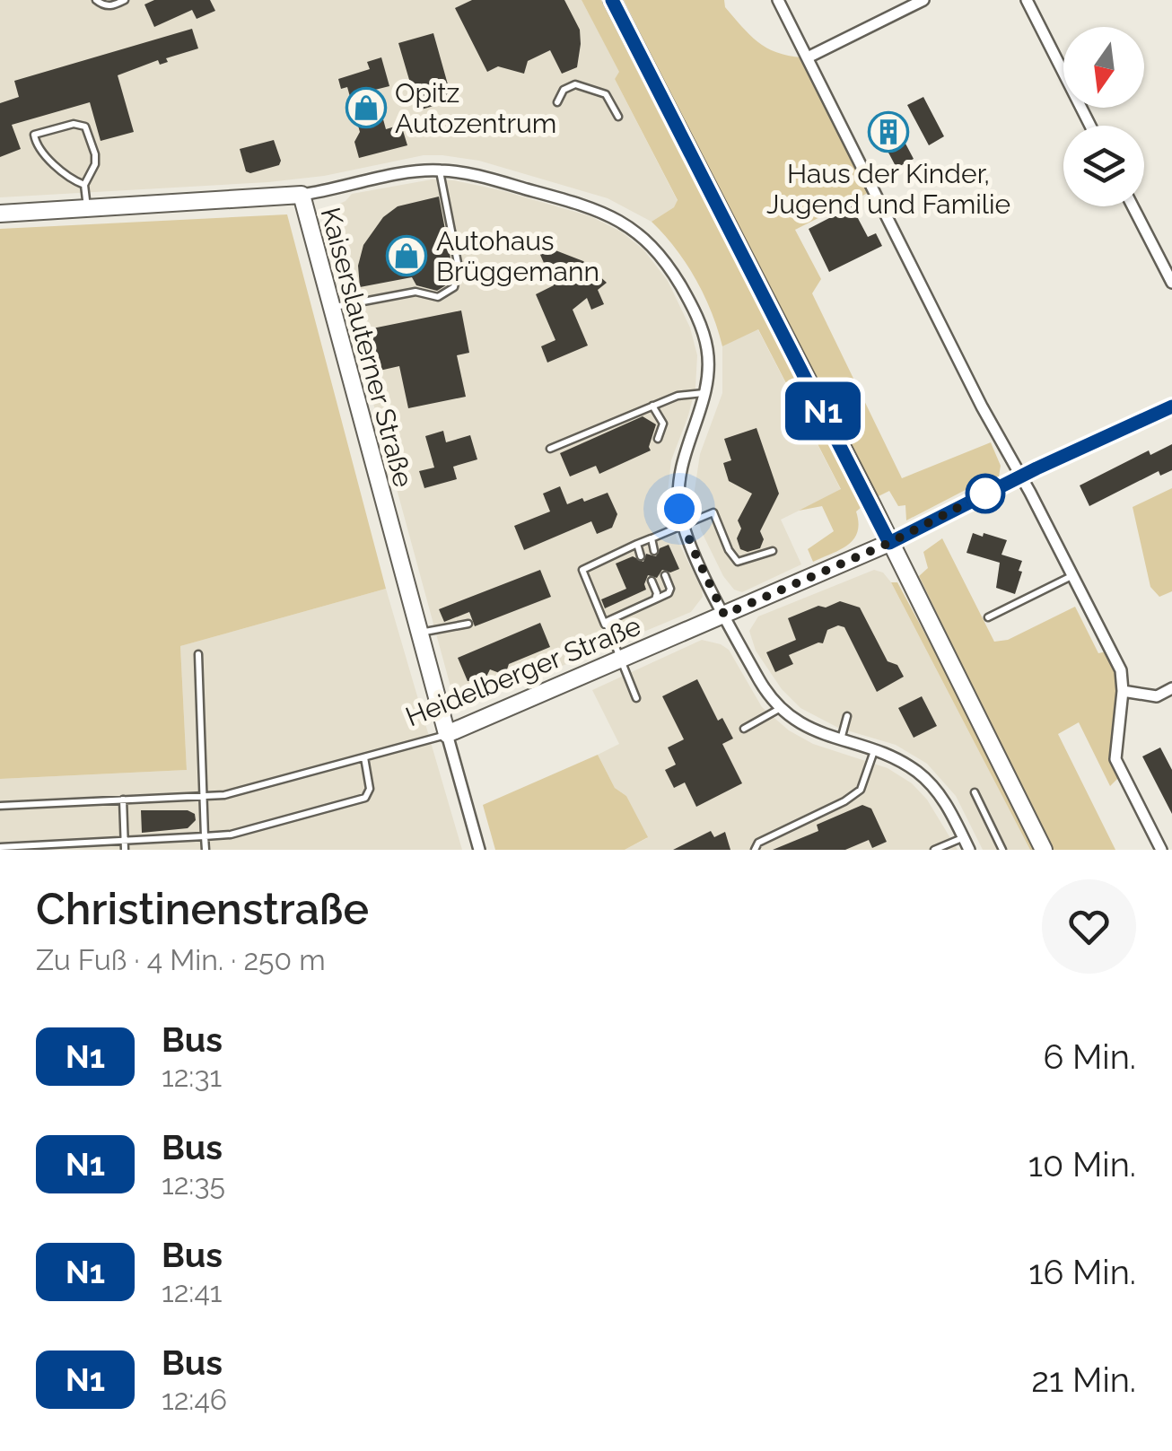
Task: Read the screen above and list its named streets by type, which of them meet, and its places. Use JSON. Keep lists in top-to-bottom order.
{
  "streets": {
    "street": ["Kaiserslauterner Straße", "Heidelberger Straße"]
  },
  "crossings": [
    ["Kaiserslauterner Straße", "Heidelberger Straße"]
  ],
  "places": {
    "shop": ["Opitz Autozentrum", "Autohaus Brüggemann"],
    "building": ["Haus der Kinder, Jugend und Familie"]
  },
  "lines": ["bus line N1"],
  "north": "bottom",
  "page": {
    "on_map": "N1",
    "heading": ["Christinenstraße", "Zu Fuß · 4 Min. · 250 m"],
    "list": [
      {
        "mark": "N1",
        "name": "Bus",
        "note": "12:31",
        "value": "6 Min."
      },
      {
        "mark": "N1",
        "name": "Bus",
        "note": "12:35",
        "value": "10 Min."
      },
      {
        "mark": "N1",
        "name": "Bus",
        "note": "12:41",
        "value": "16 Min."
      },
      {
        "mark": "N1",
        "name": "Bus",
        "note": "12:46",
        "value": "21 Min."
      }
    ]
  }
}
